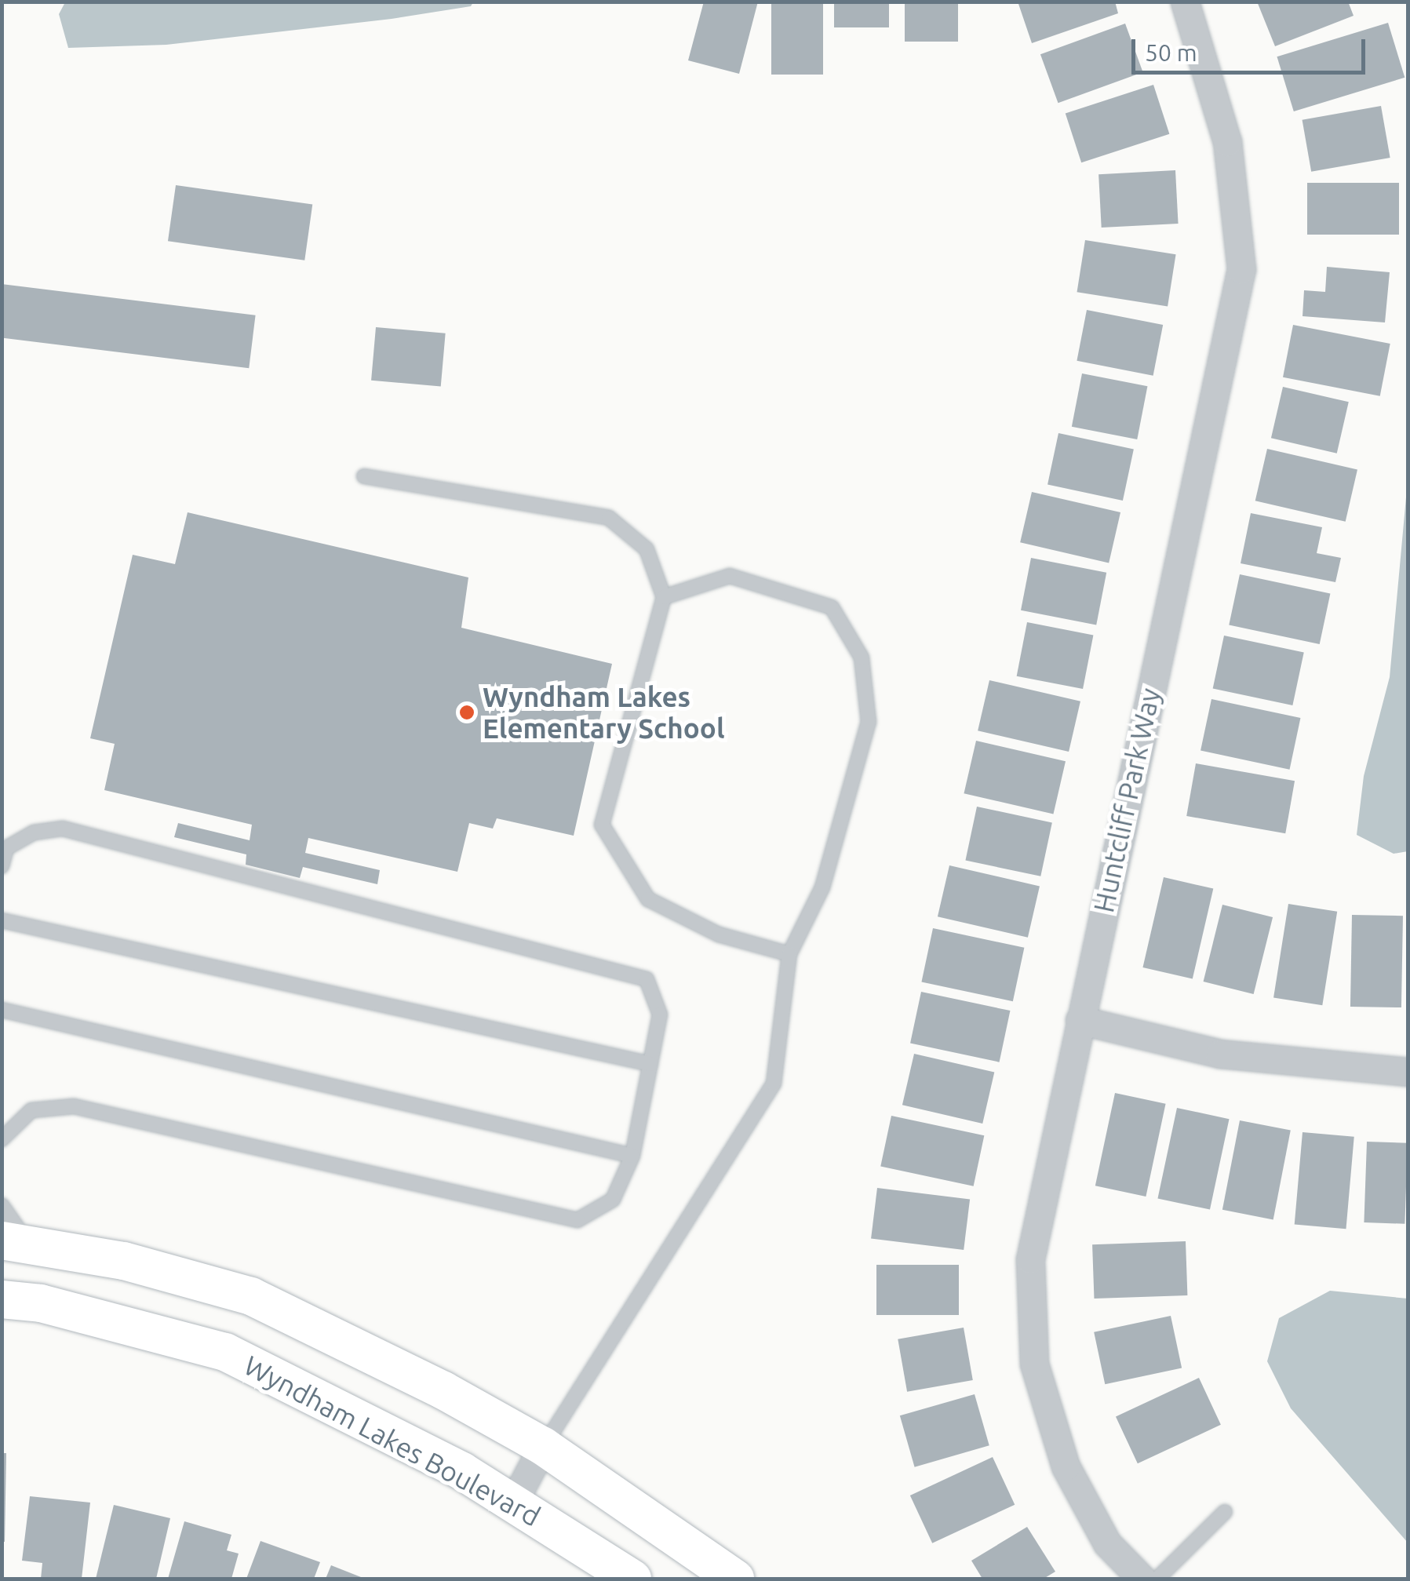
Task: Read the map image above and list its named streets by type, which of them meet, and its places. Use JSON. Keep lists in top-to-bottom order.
{
  "streets": {
    "street": ["Huntcliff Park Way", "Wyndham Lakes Boulevard"]
  },
  "places": ["Wyndham Lakes Elementary School"],
  "scale_bar": "50 m"
}
